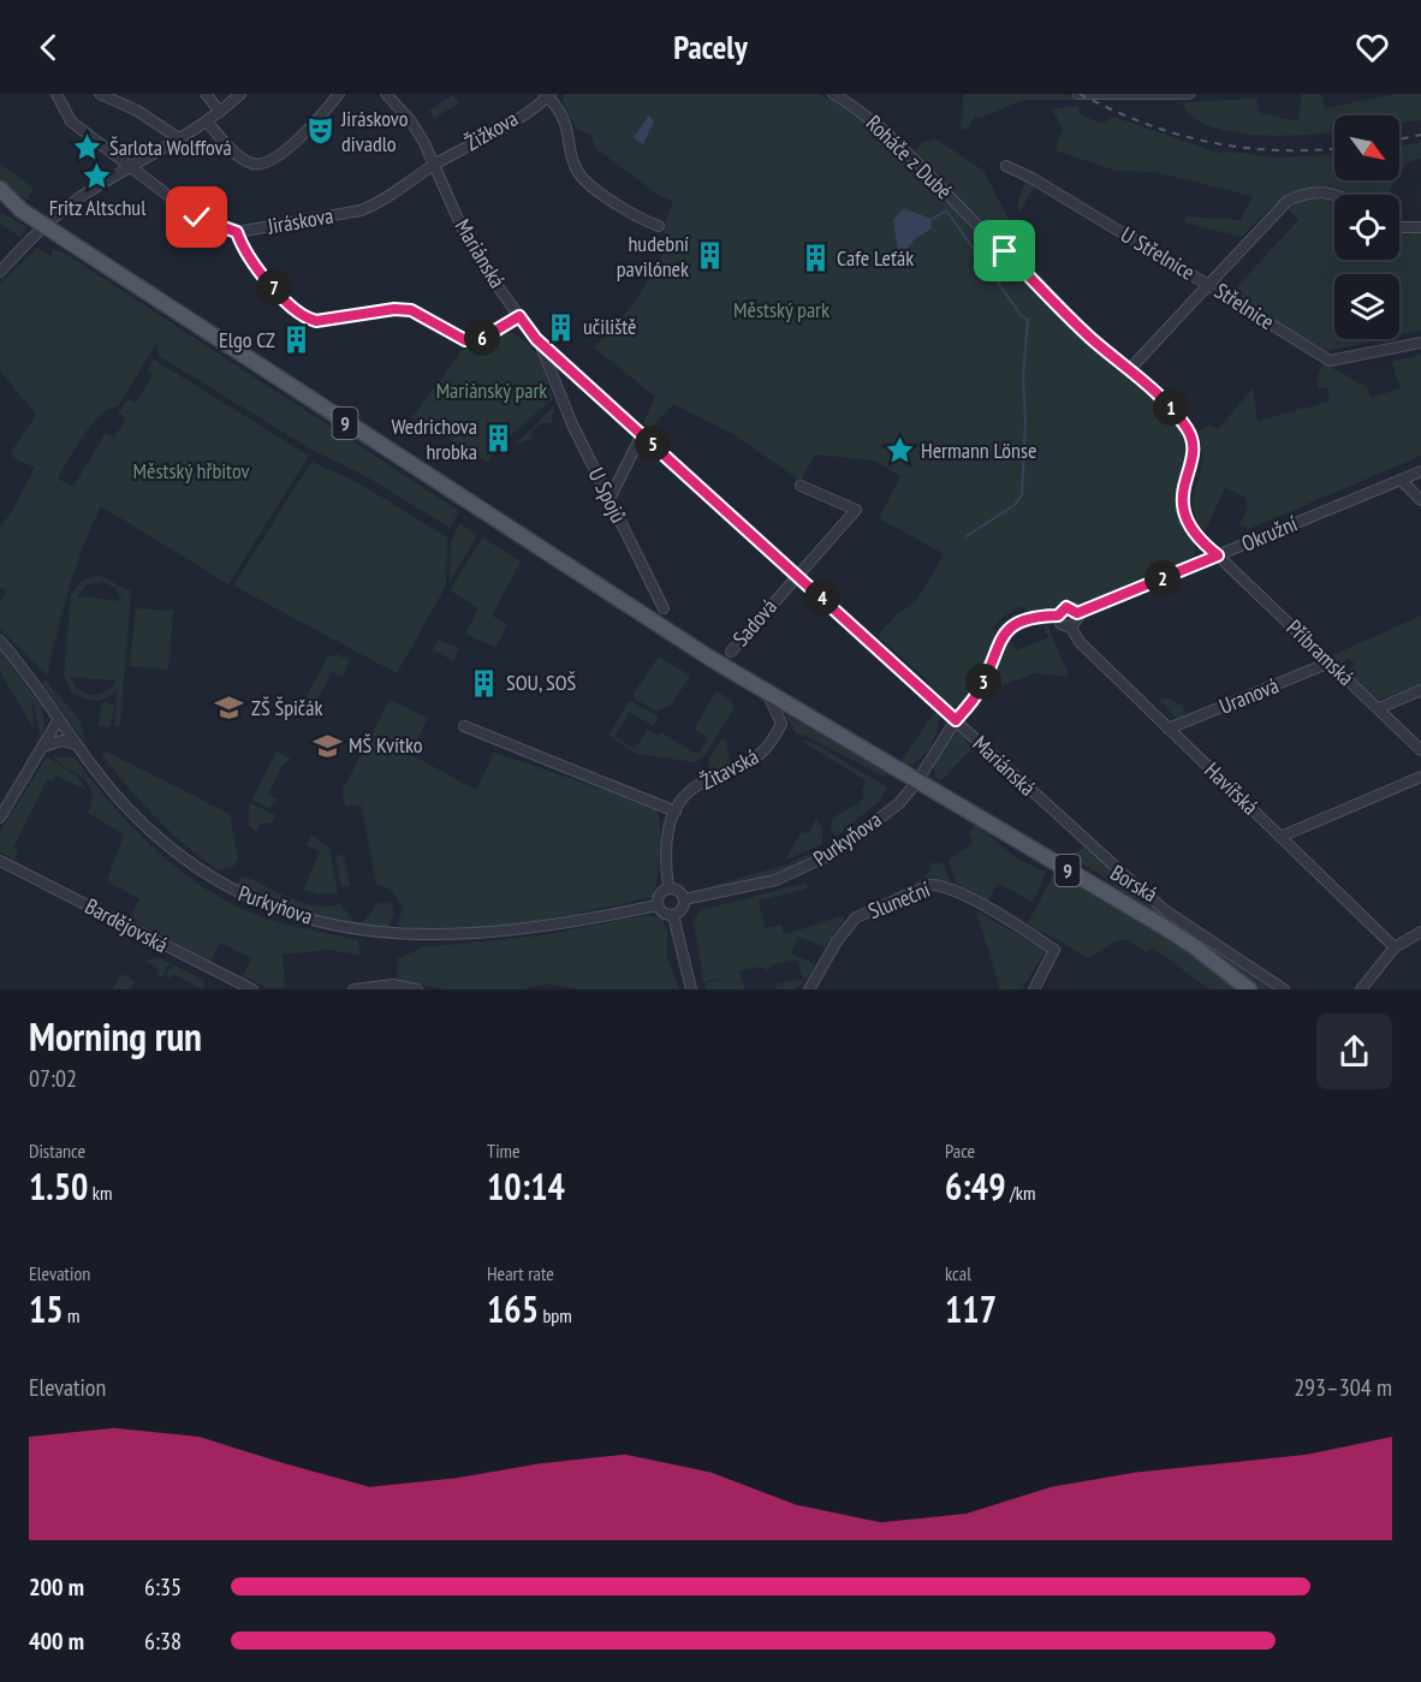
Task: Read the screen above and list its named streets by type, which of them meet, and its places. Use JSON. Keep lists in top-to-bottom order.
{
  "streets": {
    "main road": ["9", "Borská"],
    "street": [
      "Žižkova",
      "Roháče z Dubé",
      "Jiráskova",
      "Mariánská",
      "U Střelnice",
      "Střelnice",
      "U Spojů",
      "Okružní",
      "Sadová",
      "Příbramská",
      "Uranová",
      "Žitavská",
      "Havířská",
      "Purkyňova",
      "Sluneční",
      "Bardějovská"
    ]
  },
  "crossings": [
    ["Žižkova", "Jiráskova"],
    ["Žižkova", "Mariánská"],
    ["Roháče z Dubé", "U Střelnice"],
    ["Roháče z Dubé", "Okružní"],
    ["Roháče z Dubé", "Příbramská"],
    ["Jiráskova", "Mariánská"],
    ["Mariánská", "U Spojů"],
    ["Mariánská", "Okružní"],
    ["Mariánská", "Sadová"],
    ["U Střelnice", "Střelnice"],
    ["9", "Okružní"],
    ["9", "Žitavská"],
    ["9", "Purkyňova"],
    ["9", "Borská"],
    ["Okružní", "Příbramská"],
    ["Okružní", "Havířská"],
    ["Okružní", "Purkyňova"],
    ["Okružní", "Borská"],
    ["Příbramská", "Uranová"],
    ["Uranová", "Havířská"],
    ["Žitavská", "Purkyňova"],
    ["Purkyňova", "Borská"]
  ],
  "parks": ["Městský park", "Mariánský park", "Městský hřbitov"],
  "places": {
    "theatre": ["Jiráskovo divadlo"],
    "place": ["Šarlota Wolffová", "Fritz Altschul", "Hermann Lönse"],
    "building": [
      "hudební pavilónek",
      "Cafe Leťák",
      "učiliště",
      "Elgo CZ",
      "Wedrichova hrobka",
      "SOU, SOŠ"
    ],
    "school or university": ["ZŠ Špičák", "MŠ Kvítko"]
  },
  "north": "bottom right",
  "page": {
    "header": "Pacely",
    "pins": [
      "7",
      "6",
      "1",
      "5",
      "2",
      "4",
      "3"
    ],
    "heading": ["Morning run", "07:02"],
    "stats": [
      ["Distance", "1.50 km"],
      ["Time", "10:14"],
      ["Pace", "6:49 /km"],
      ["Elevation", "15 m"],
      ["Heart rate", "165 bpm"],
      ["kcal", "117"]
    ],
    "chart": ["Elevation", "293–304 m"],
    "list": [
      {
        "name": "200 m",
        "note": "6:35"
      },
      {
        "name": "400 m",
        "note": "6:38"
      }
    ]
  }
}
